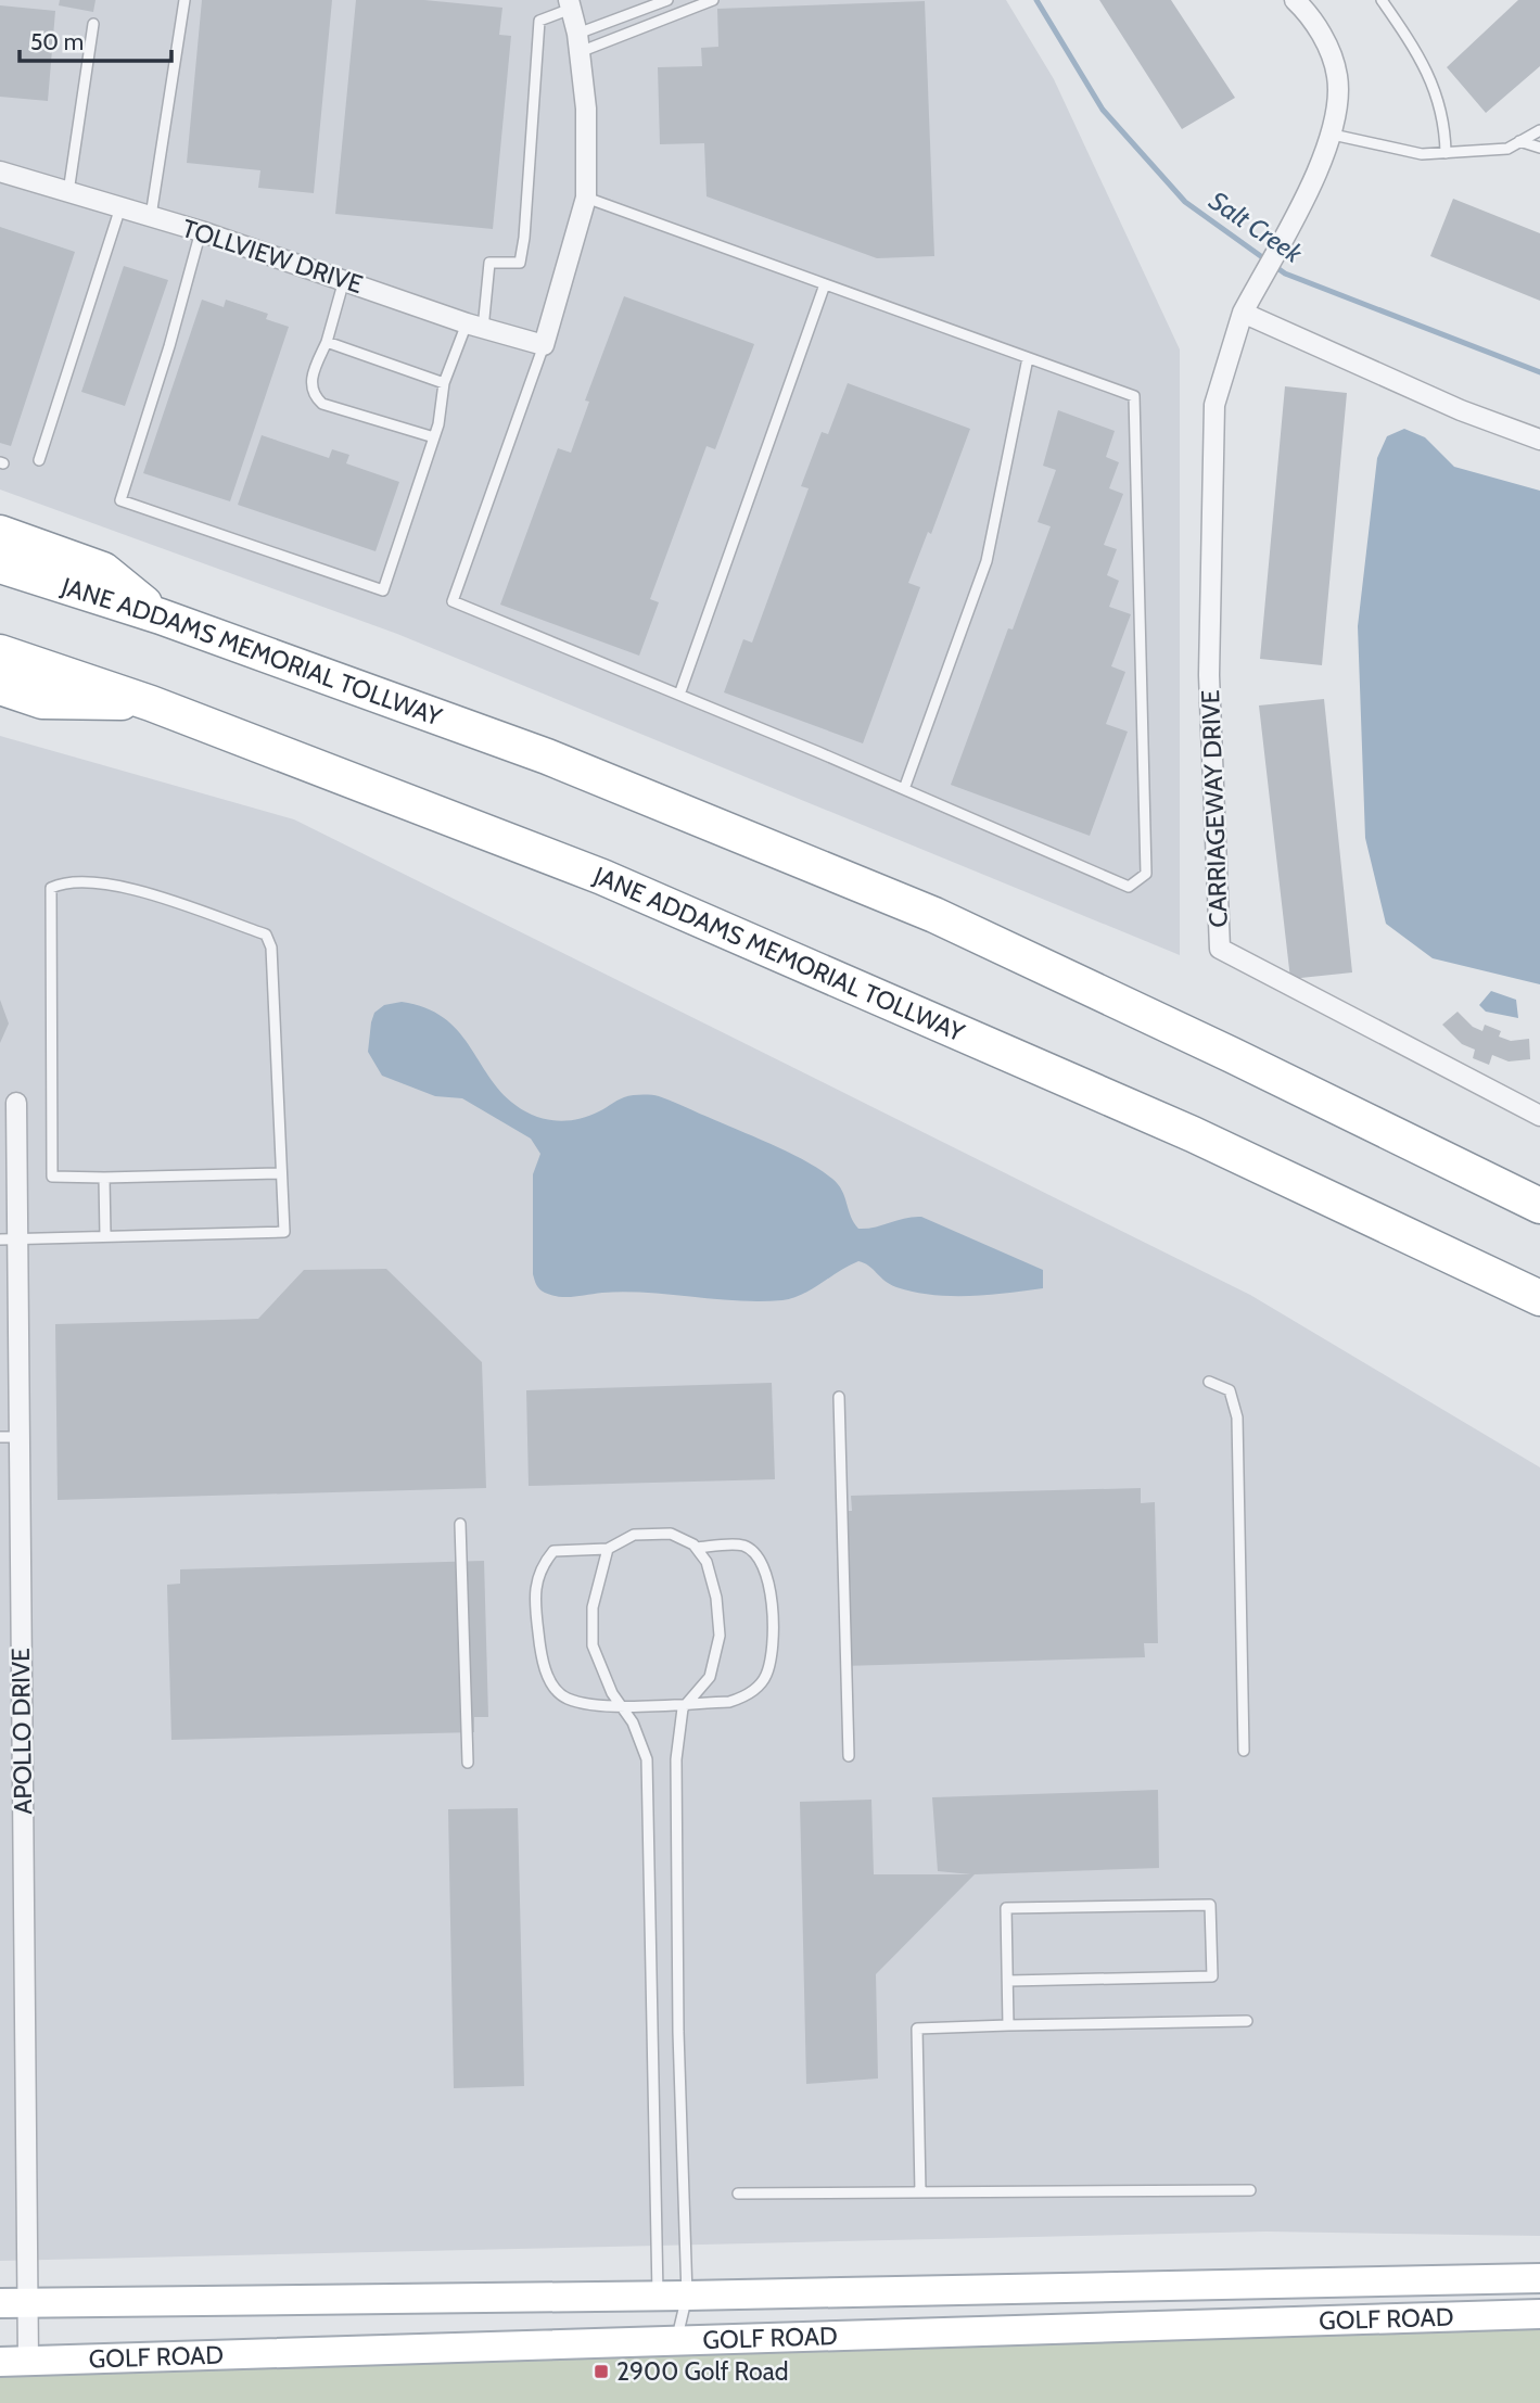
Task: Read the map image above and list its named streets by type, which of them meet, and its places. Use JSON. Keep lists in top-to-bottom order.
{
  "streets": {
    "highway": ["JANE ADDAMS MEMORIAL TOLLWAY"],
    "main road": ["GOLF ROAD"],
    "street": ["TOLLVIEW DRIVE", "CARRIAGEWAY DRIVE", "APOLLO DRIVE"]
  },
  "crossings": [
    ["APOLLO DRIVE", "GOLF ROAD"]
  ],
  "water": ["Salt Creek"],
  "places": {
    "transit": ["2900 Golf Road"]
  },
  "scale_bar": "50 m"
}
